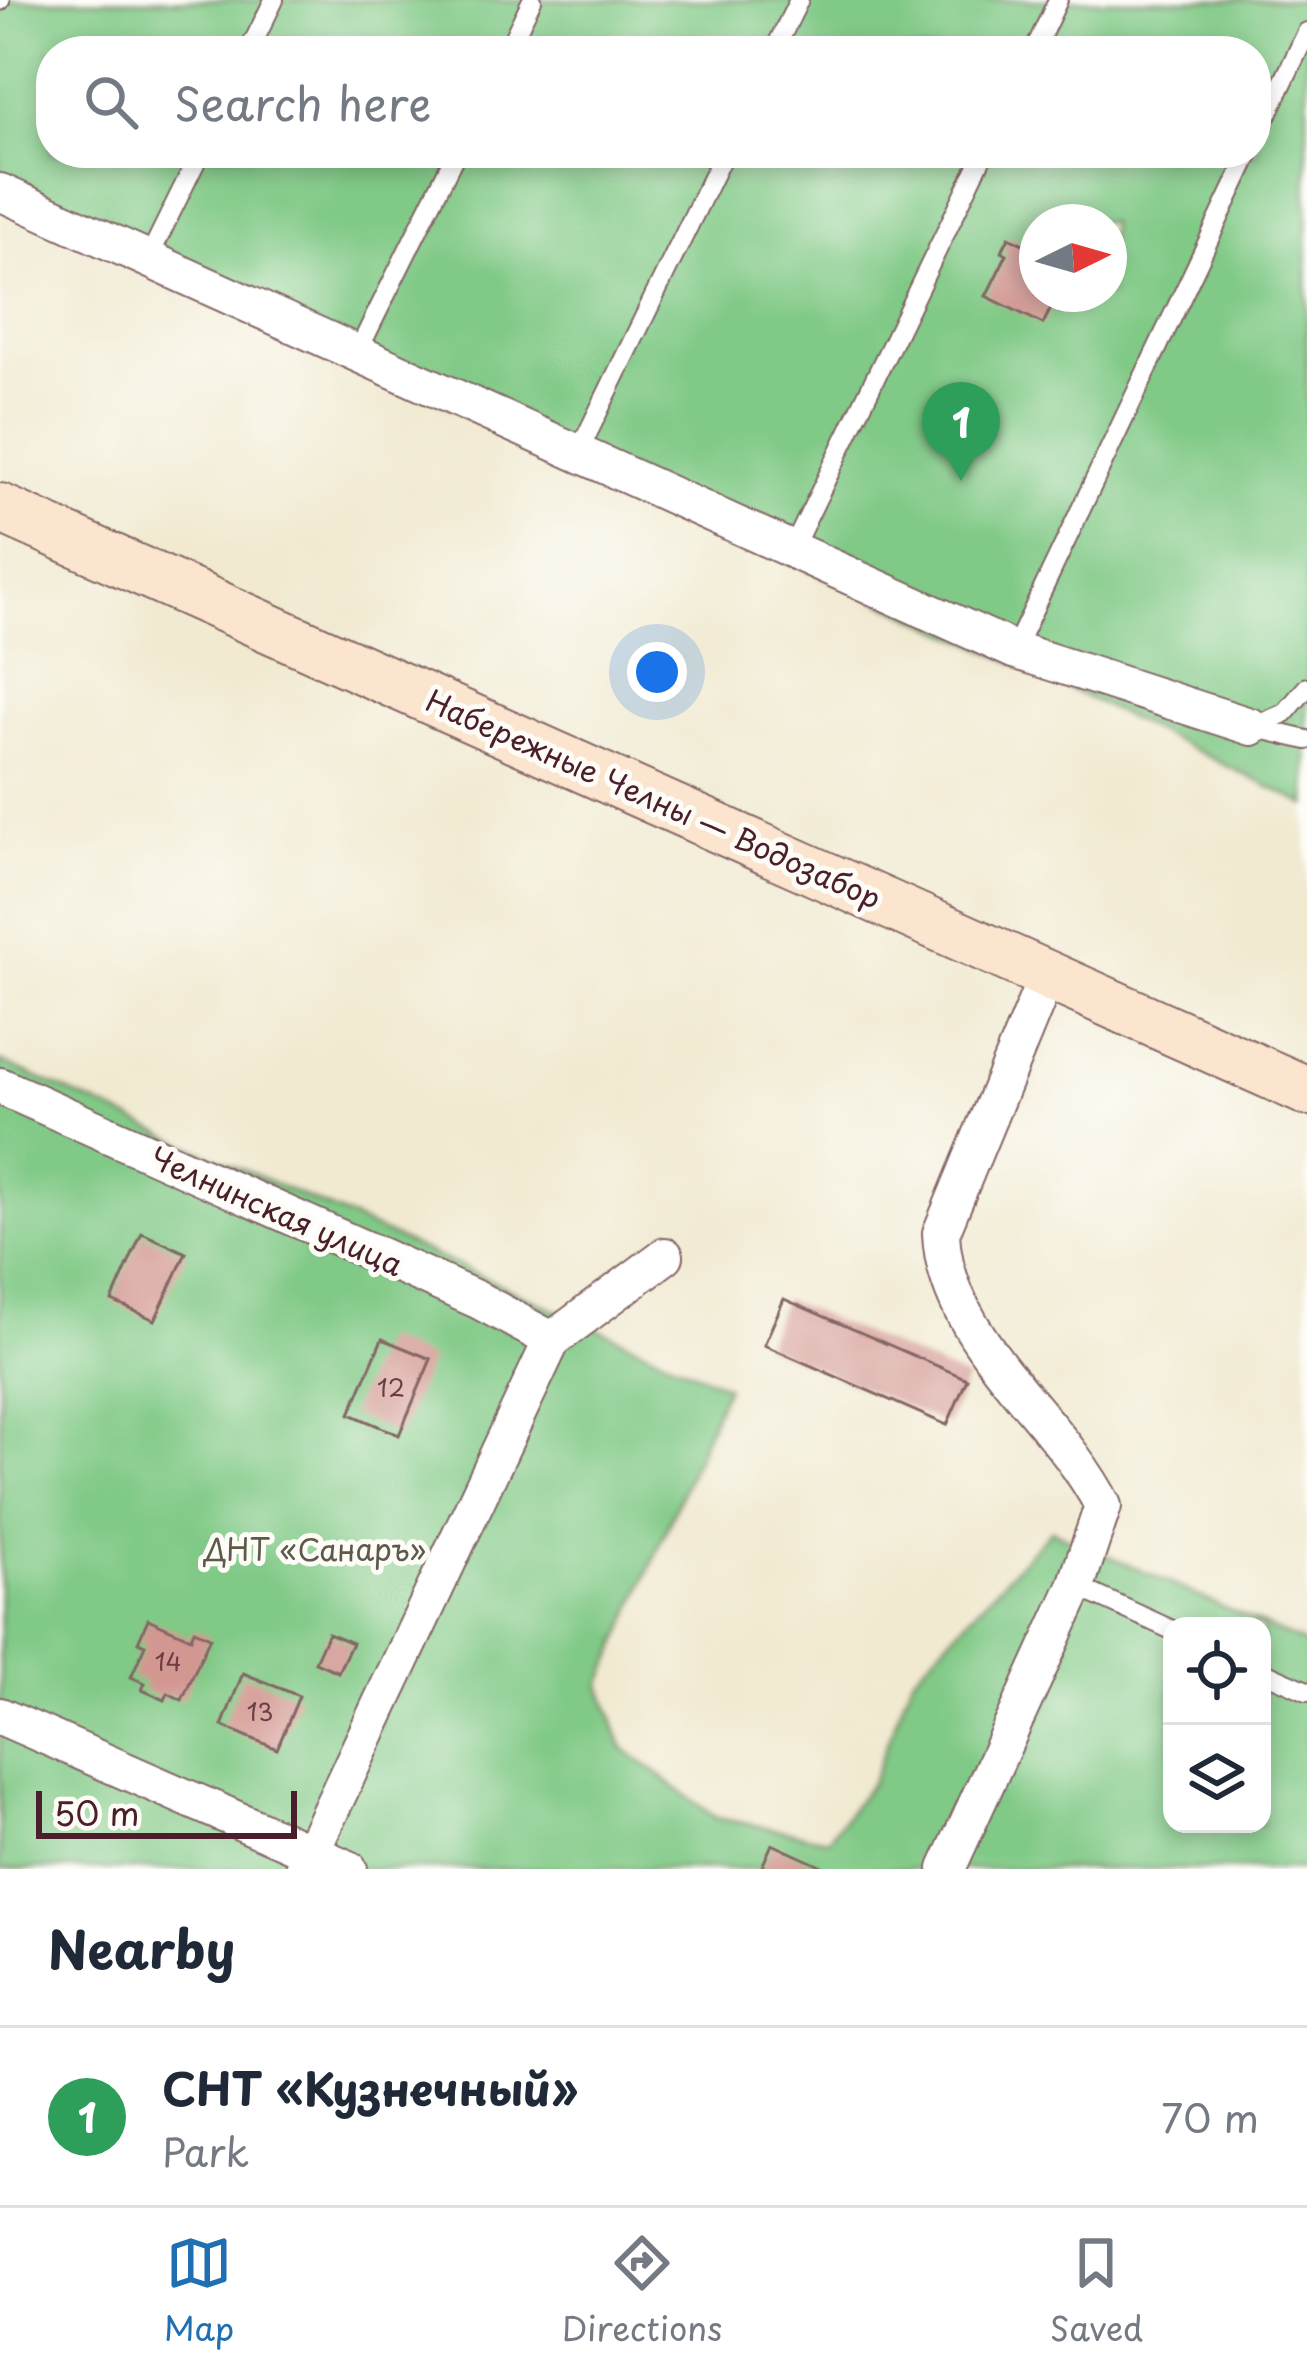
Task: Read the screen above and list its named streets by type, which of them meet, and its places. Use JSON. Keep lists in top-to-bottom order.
{
  "streets": {
    "main road": ["Набережные Челны — Водозабор"],
    "street": ["Челнинская улица"]
  },
  "parks": ["ДНТ «Санаръ»"],
  "house_numbers": ["12", "14", "13"],
  "scale_bar": "50 m",
  "north": "right",
  "page": {
    "search": "Search here",
    "pins": "1",
    "scale": "50 m",
    "heading": "Nearby",
    "list": [
      {
        "mark": "1",
        "name": "СНТ «Кузнечный»",
        "note": "Park",
        "value": "70 m"
      }
    ],
    "nav": ["Map", "Directions", "Saved"]
  }
}
